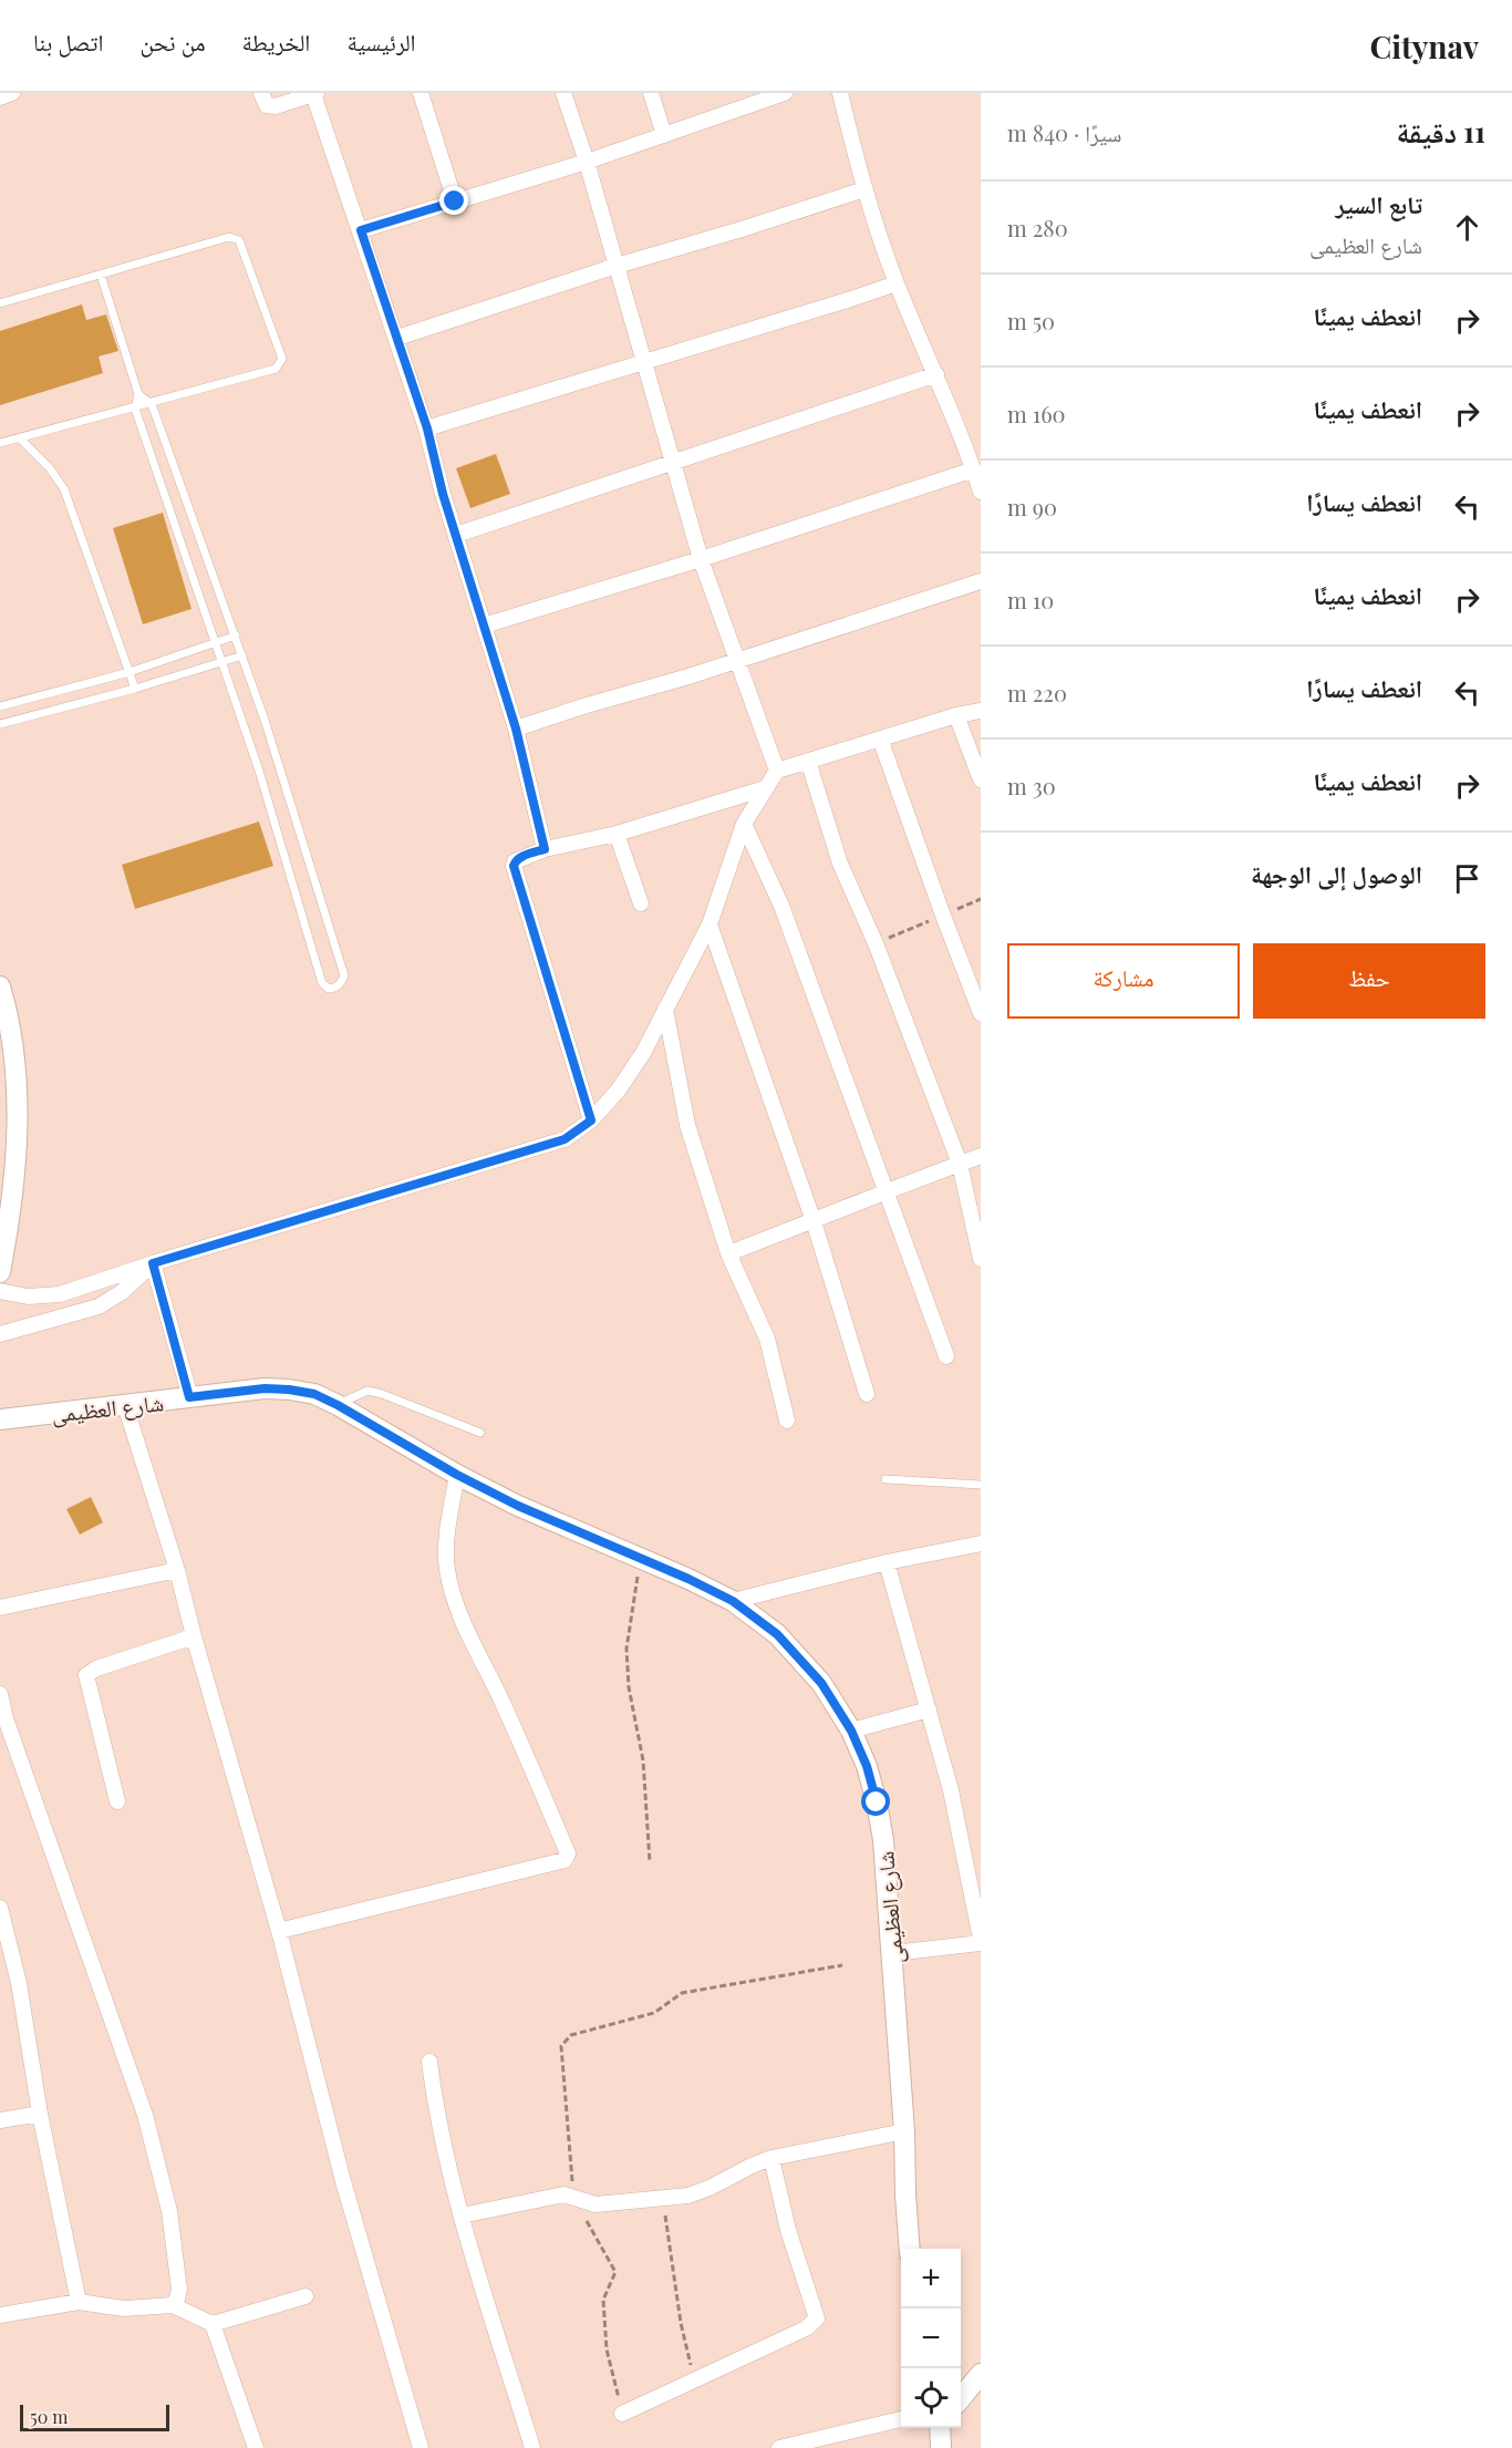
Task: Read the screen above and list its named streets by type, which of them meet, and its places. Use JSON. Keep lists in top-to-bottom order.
{
  "streets": {
    "street": ["شارع العظيمى"]
  },
  "scale_bar": "50 m",
  "page": {
    "header": "Citynav",
    "nav": [
      "الرئيسية",
      "الخريطة",
      "من نحن",
      "اتصل بنا"
    ],
    "heading": ["11 دقيقة", "سيرًا · 840 m"],
    "list": [
      ["تابع السير", "شارع العظيمى", "280 m"],
      ["انعطف يمينًا", "50 m"],
      ["انعطف يمينًا", "160 m"],
      ["انعطف يسارًا", "90 m"],
      ["انعطف يمينًا", "10 m"],
      ["انعطف يسارًا", "220 m"],
      ["انعطف يمينًا", "30 m"],
      "الوصول إلى الوجهة"
    ],
    "buttons": ["حفظ", "مشاركة"],
    "map_buttons": ["+", "−"],
    "scale": "50 m"
  }
}
